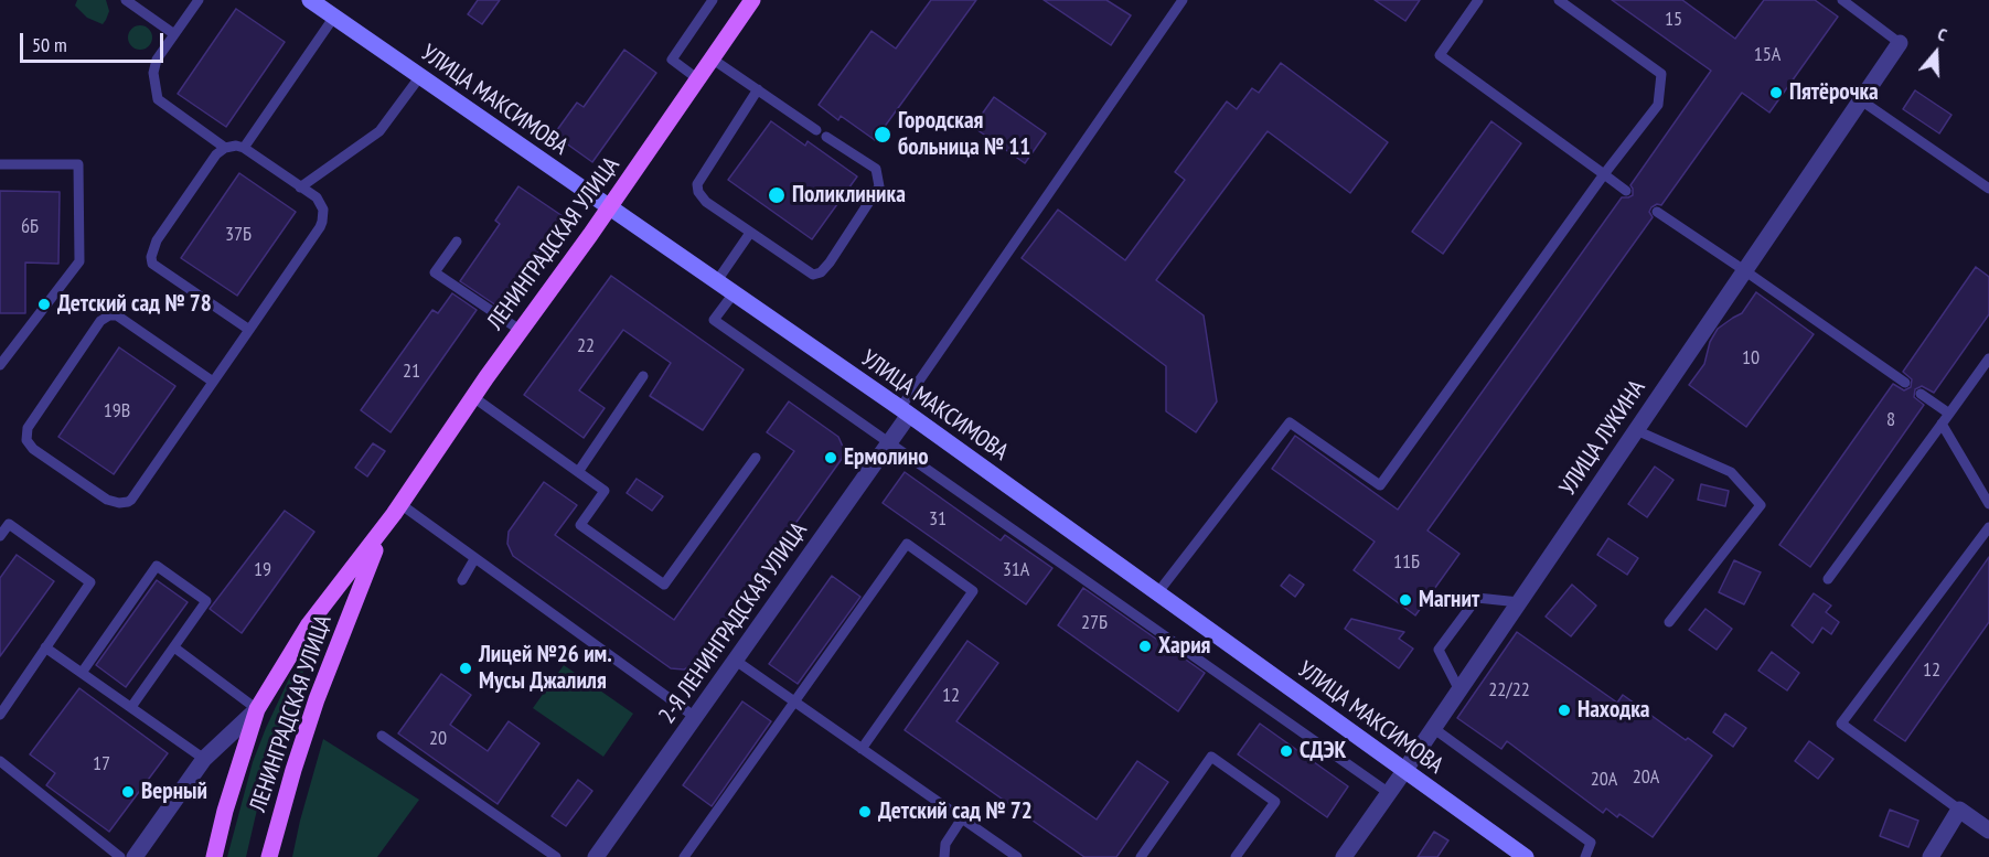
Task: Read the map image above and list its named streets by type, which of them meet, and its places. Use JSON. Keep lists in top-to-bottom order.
{
  "streets": {
    "main road": ["УЛИЦА МАКСИМОВА", "ЛЕНИНГРАДСКАЯ УЛИЦА"],
    "street": ["УЛИЦА ЛУКИНА", "2-Я ЛЕНИНГРАДСКАЯ УЛИЦА"]
  },
  "crossings": [
    ["УЛИЦА МАКСИМОВА", "ЛЕНИНГРАДСКАЯ УЛИЦА"],
    ["УЛИЦА МАКСИМОВА", "УЛИЦА ЛУКИНА"],
    ["УЛИЦА МАКСИМОВА", "2-Я ЛЕНИНГРАДСКАЯ УЛИЦА"]
  ],
  "places": [
    "Пятёрочка",
    "Городская больница № 11",
    "Поликлиника",
    "Детский сад № 78",
    "Ермолино",
    "Магнит",
    "Хария",
    "Лицей №26 им. Мусы Джалиля",
    "Находка",
    "СДЭК",
    "Верный",
    "Детский сад № 72"
  ],
  "house_numbers": [
    "15",
    "15А",
    "6Б",
    "37Б",
    "22",
    "10",
    "21",
    "19В",
    "8",
    "31",
    "11Б",
    "19",
    "31А",
    "27Б",
    "12",
    "22/22",
    "12",
    "20",
    "17",
    "20А",
    "20А"
  ],
  "scale_bar": "50 m",
  "north": "top"
}
